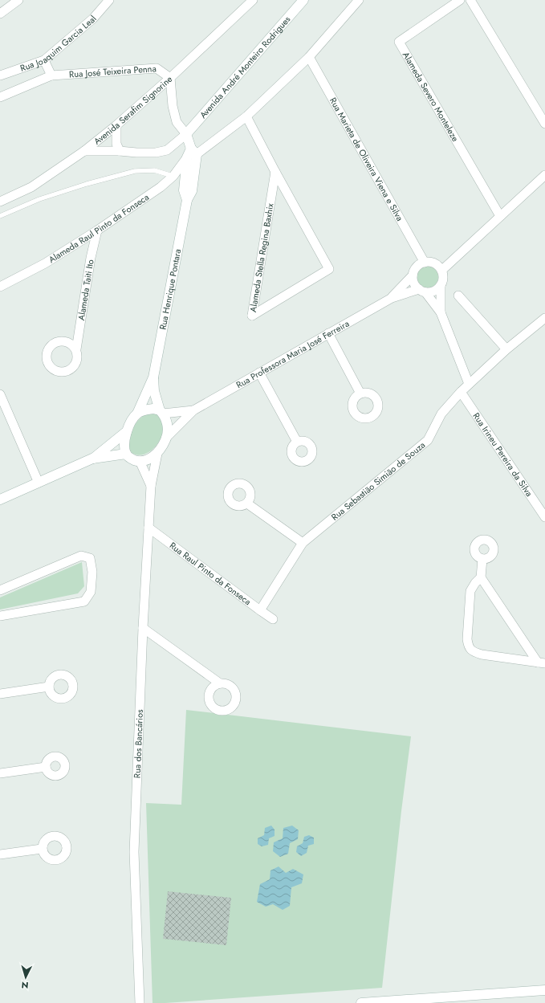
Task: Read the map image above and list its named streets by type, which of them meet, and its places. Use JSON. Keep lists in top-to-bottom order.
{
  "streets": {
    "street": [
      "Rua Joaquim Garcia Leal",
      "Avenida André Monteiro Rodrigues",
      "Rua José Teixeira Penna",
      "Alameda Severo Monteleze",
      "Avenida Serafim Signorine",
      "Rua Marieta de Oliveira Viena e Silva",
      "Alameda Raul Pinto da Fonseca",
      "Alameda Stella Regina Baxhix",
      "Rua Henrique Pontara",
      "Alameda Taiti Ito",
      "Rua Professora Maria José Ferreira",
      "Rua Irineu Pereira da Silva",
      "Rua Sebastião Simião de Souza",
      "Rua Raul Pinto da Fonseca",
      "Rua dos Bancários"
    ]
  },
  "crossings": [
    ["Avenida André Monteiro Rodrigues", "Avenida Serafim Signorine"],
    ["Rua José Teixeira Penna", "Avenida Serafim Signorine"],
    ["Rua Marieta de Oliveira Viena e Silva", "Alameda Raul Pinto da Fonseca"],
    ["Rua Marieta de Oliveira Viena e Silva", "Rua Professora Maria José Ferreira"],
    ["Alameda Raul Pinto da Fonseca", "Alameda Stella Regina Baxhix"],
    ["Alameda Raul Pinto da Fonseca", "Rua Henrique Pontara"],
    ["Alameda Raul Pinto da Fonseca", "Alameda Taiti Ito"],
    ["Rua Henrique Pontara", "Rua Professora Maria José Ferreira"],
    ["Rua Henrique Pontara", "Rua dos Bancários"],
    ["Rua Professora Maria José Ferreira", "Rua dos Bancários"],
    ["Rua Irineu Pereira da Silva", "Rua Sebastião Simião de Souza"],
    ["Rua Sebastião Simião de Souza", "Rua Raul Pinto da Fonseca"],
    ["Rua Raul Pinto da Fonseca", "Rua dos Bancários"]
  ],
  "north": "bottom"
}
